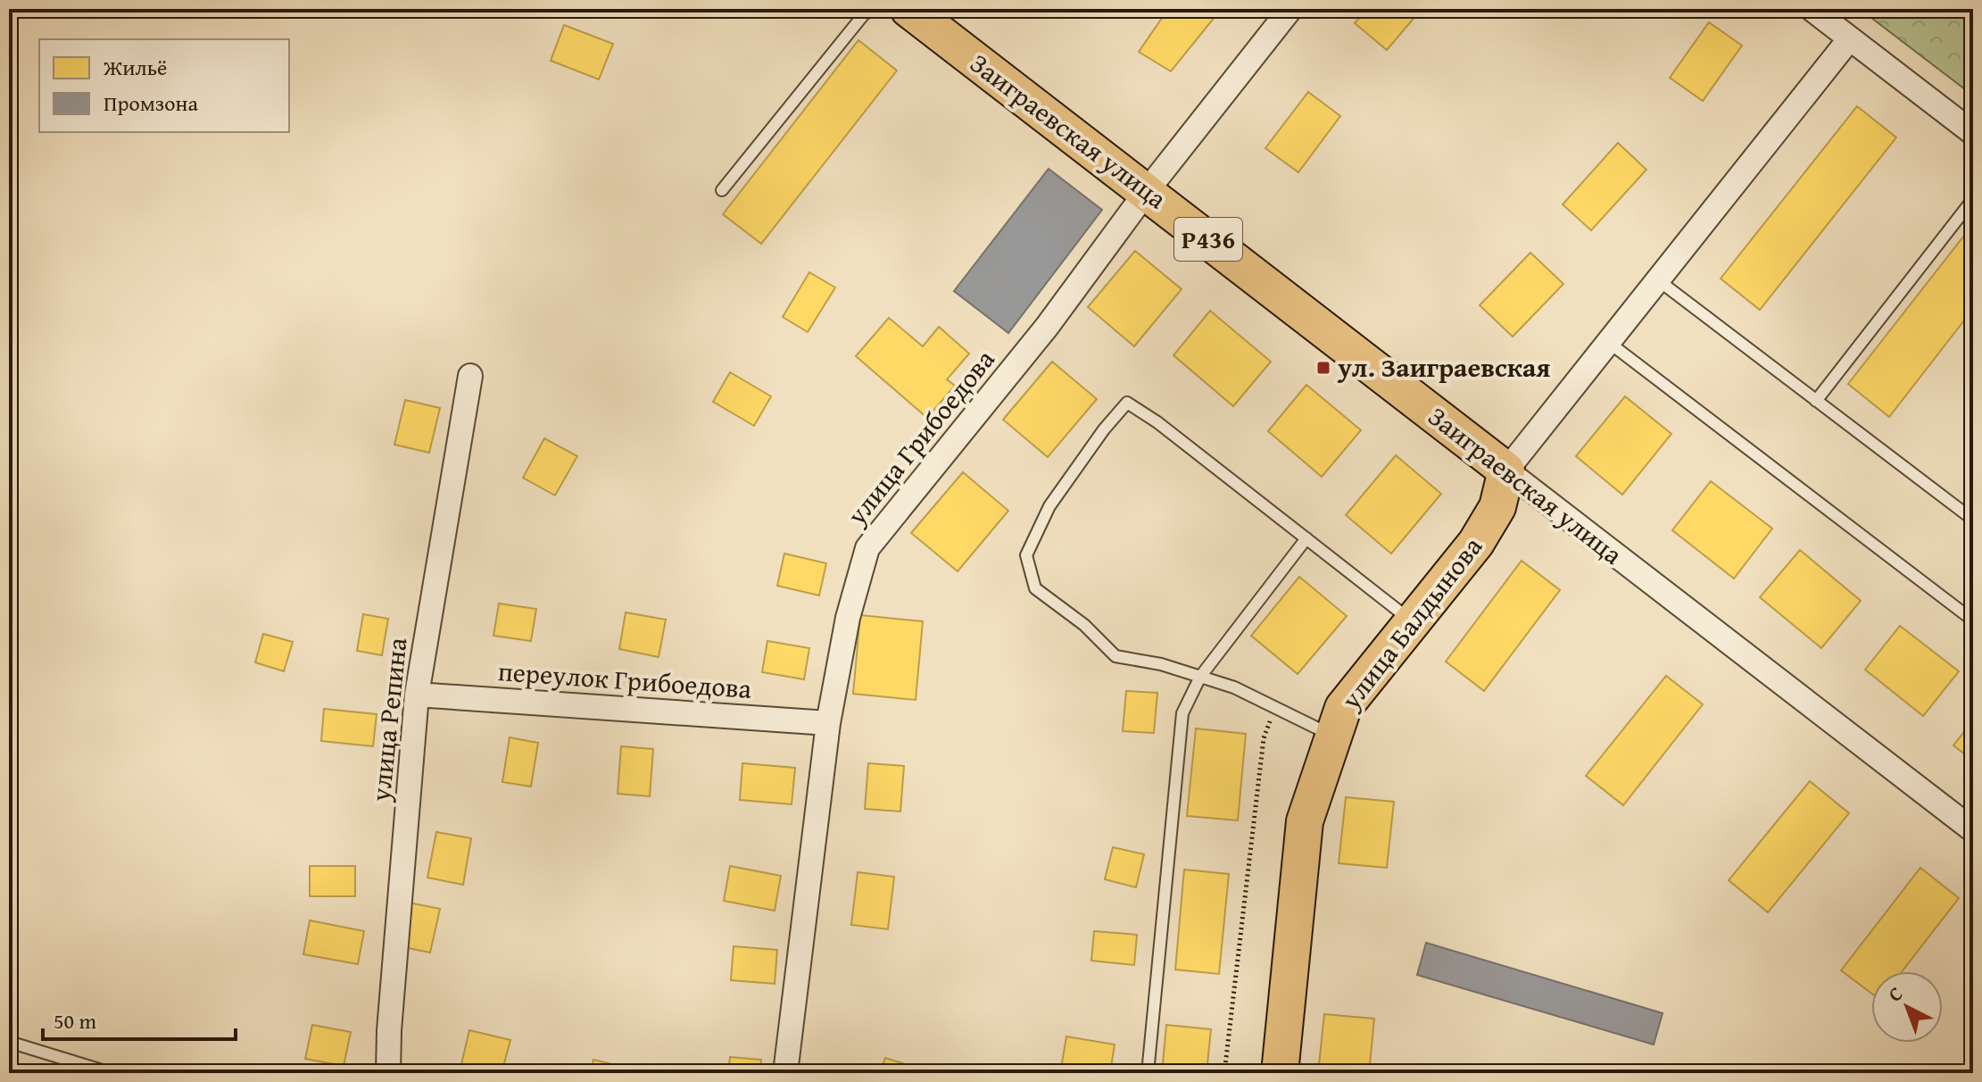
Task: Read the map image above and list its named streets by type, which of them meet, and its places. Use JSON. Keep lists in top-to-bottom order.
{
  "streets": {
    "main road": ["Заиграевская улица", "P436", "улица Балдынова"],
    "street": ["улица Грибоедова", "переулок Грибоедова", "улица Репина"]
  },
  "crossings": [
    ["Заиграевская улица", "улица Грибоедова"],
    ["Заиграевская улица", "улица Балдынова"],
    ["улица Грибоедова", "переулок Грибоедова"],
    ["переулок Грибоедова", "улица Репина"]
  ],
  "places": {
    "transit": ["ул. Заиграевская"]
  },
  "legend": ["Жильё", "Промзона"],
  "scale_bar": "50 m",
  "north": "top left"
}
